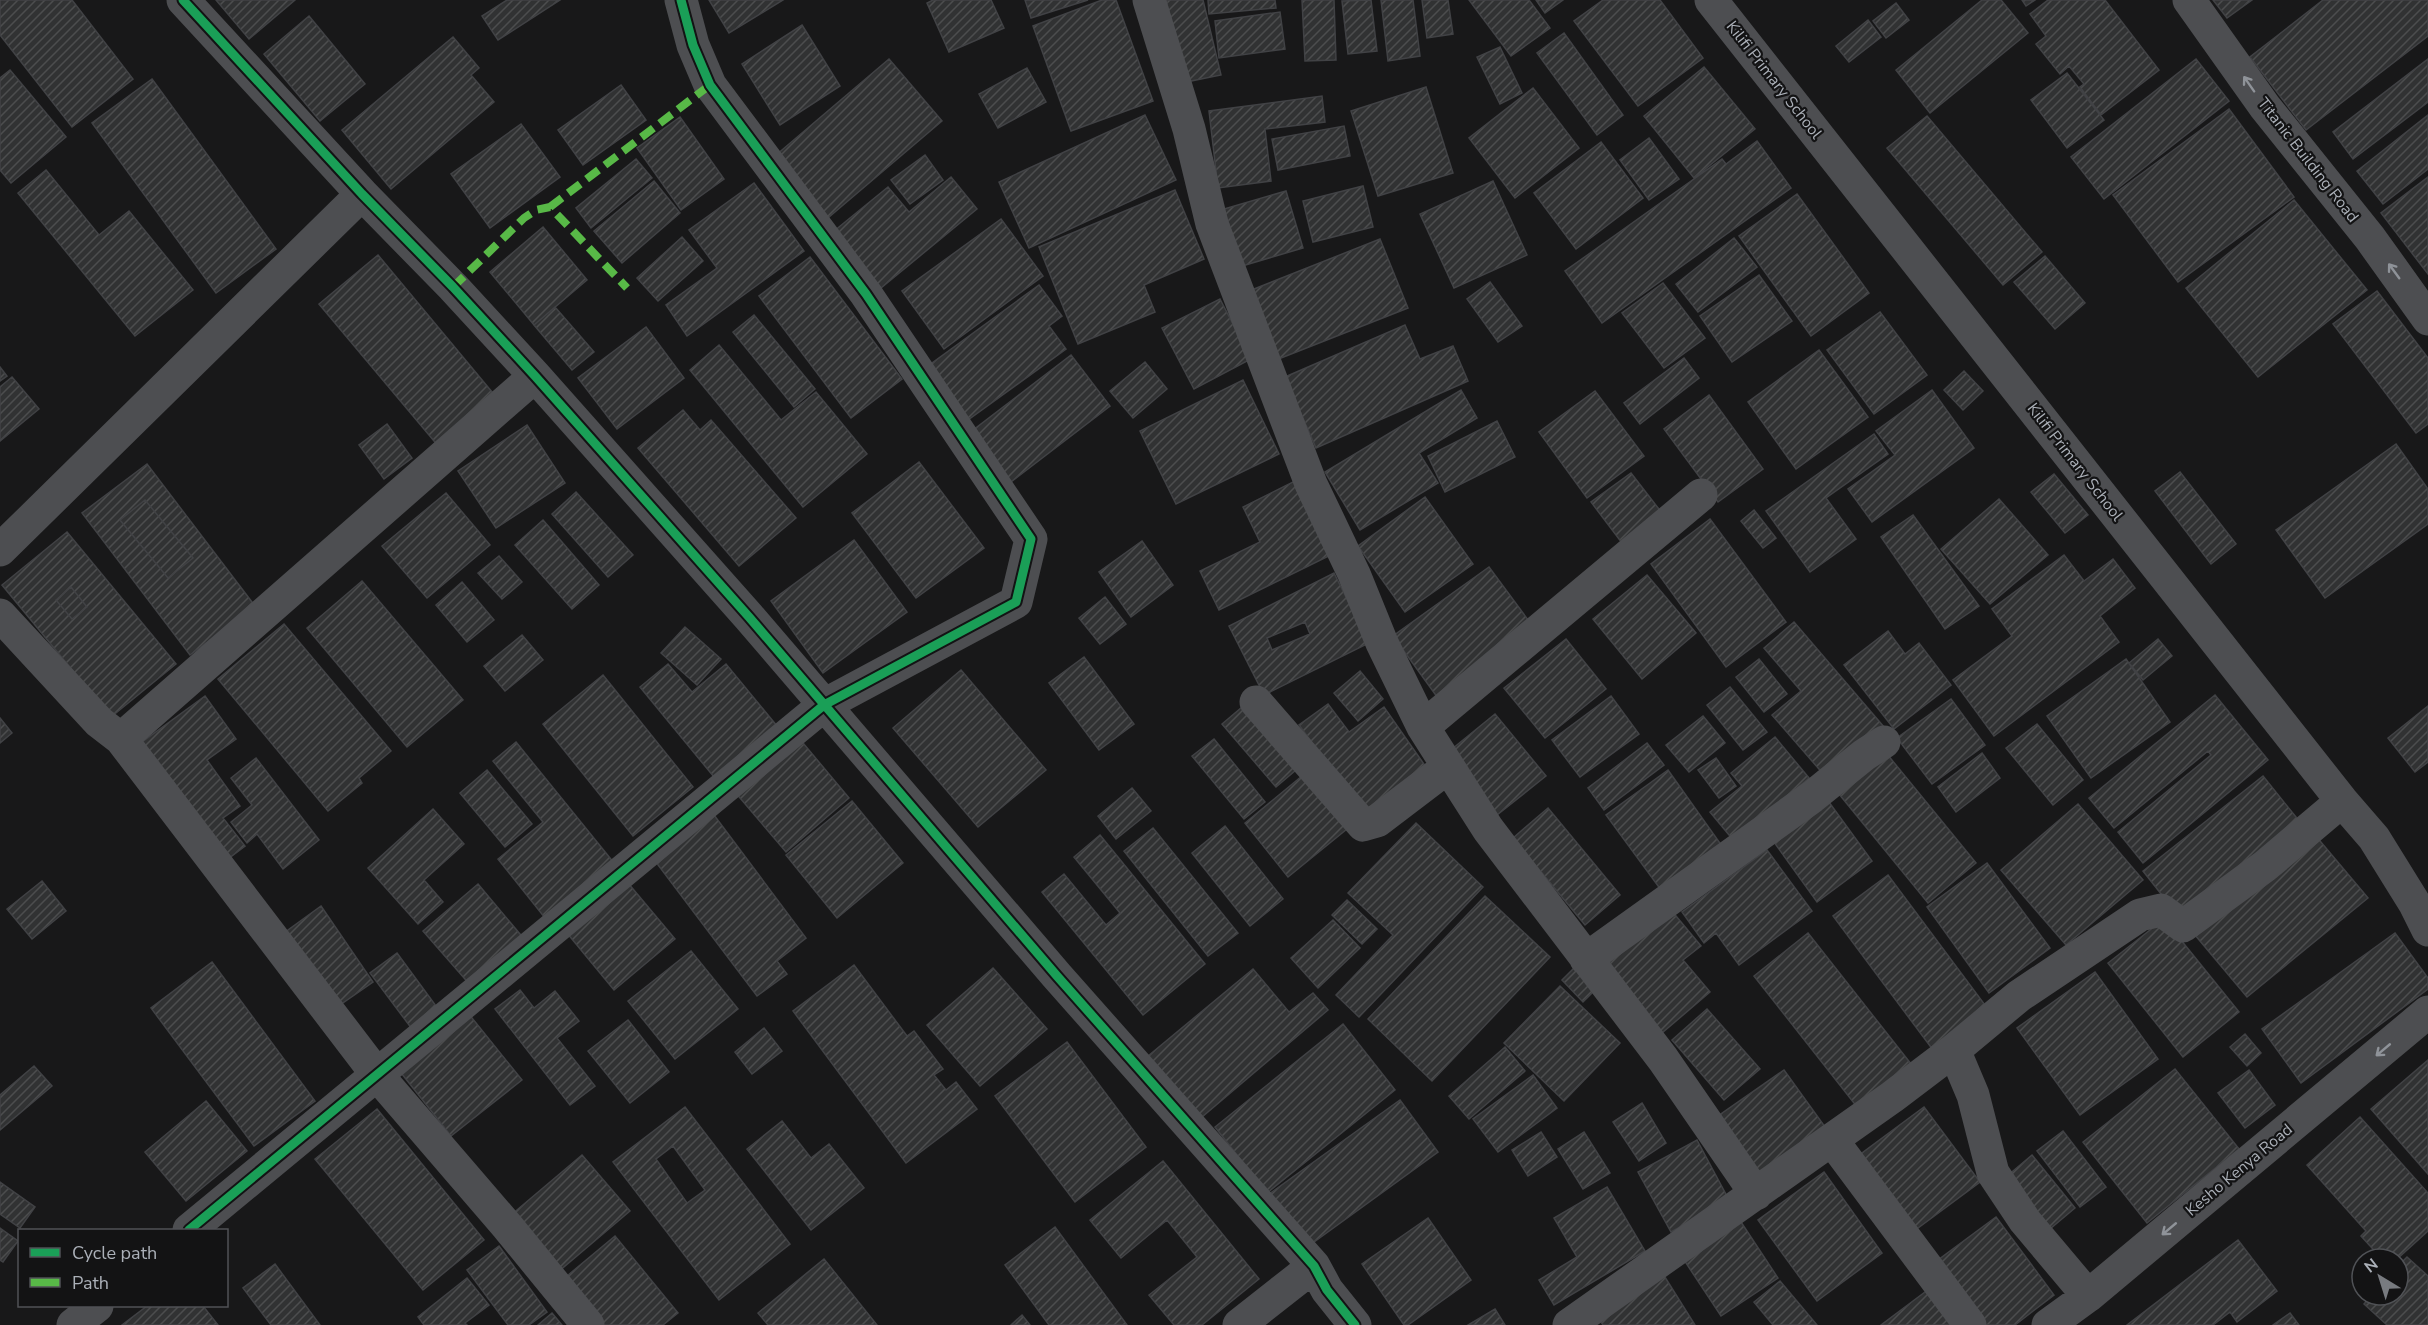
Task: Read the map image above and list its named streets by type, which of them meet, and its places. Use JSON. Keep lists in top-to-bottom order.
{
  "streets": {
    "street": ["Kilifi Primary School", "Titanic Building Road", "Kesho Kenya Road"]
  },
  "one_way": ["Titanic Building Road"],
  "legend": ["Cycle path", "Path"],
  "north": "top left"
}
